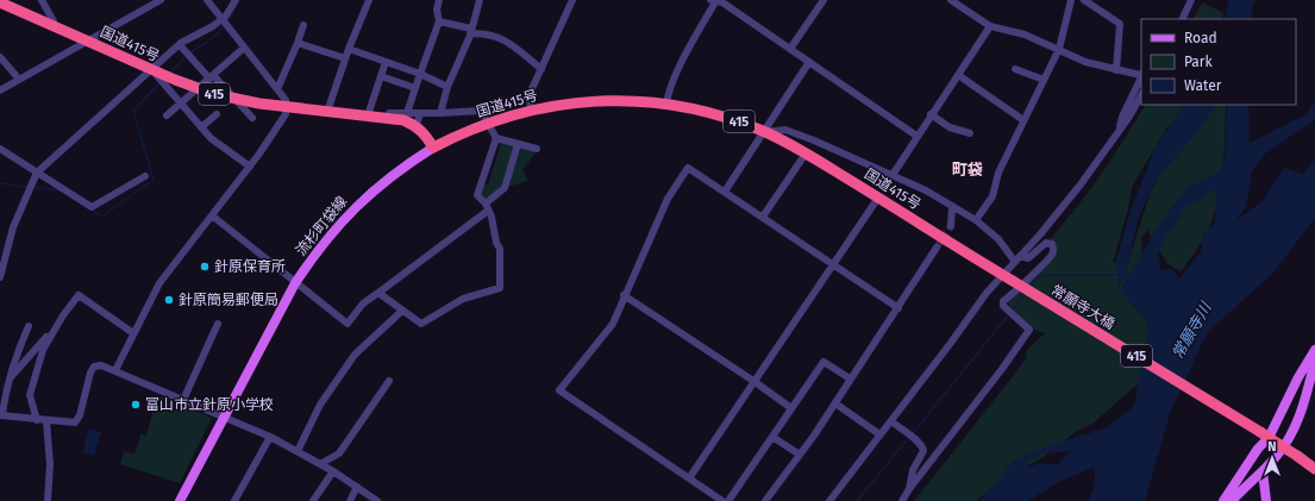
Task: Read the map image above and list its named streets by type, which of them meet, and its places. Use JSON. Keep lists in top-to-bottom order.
{
  "streets": {
    "highway": ["国道415号", "415", "常願寺大橋"],
    "main road": ["流杉町袋線"]
  },
  "crossings": [
    ["国道415号", "流杉町袋線"],
    ["国道415号", "常願寺大橋"],
    ["415", "常願寺大橋"]
  ],
  "districts": ["町袋"],
  "water": ["常願寺川"],
  "places": ["針原保育所", "針原簡易郵便局", "富山市立針原小学校"],
  "legend": ["Road", "Park", "Water"],
  "north": "top"
}
